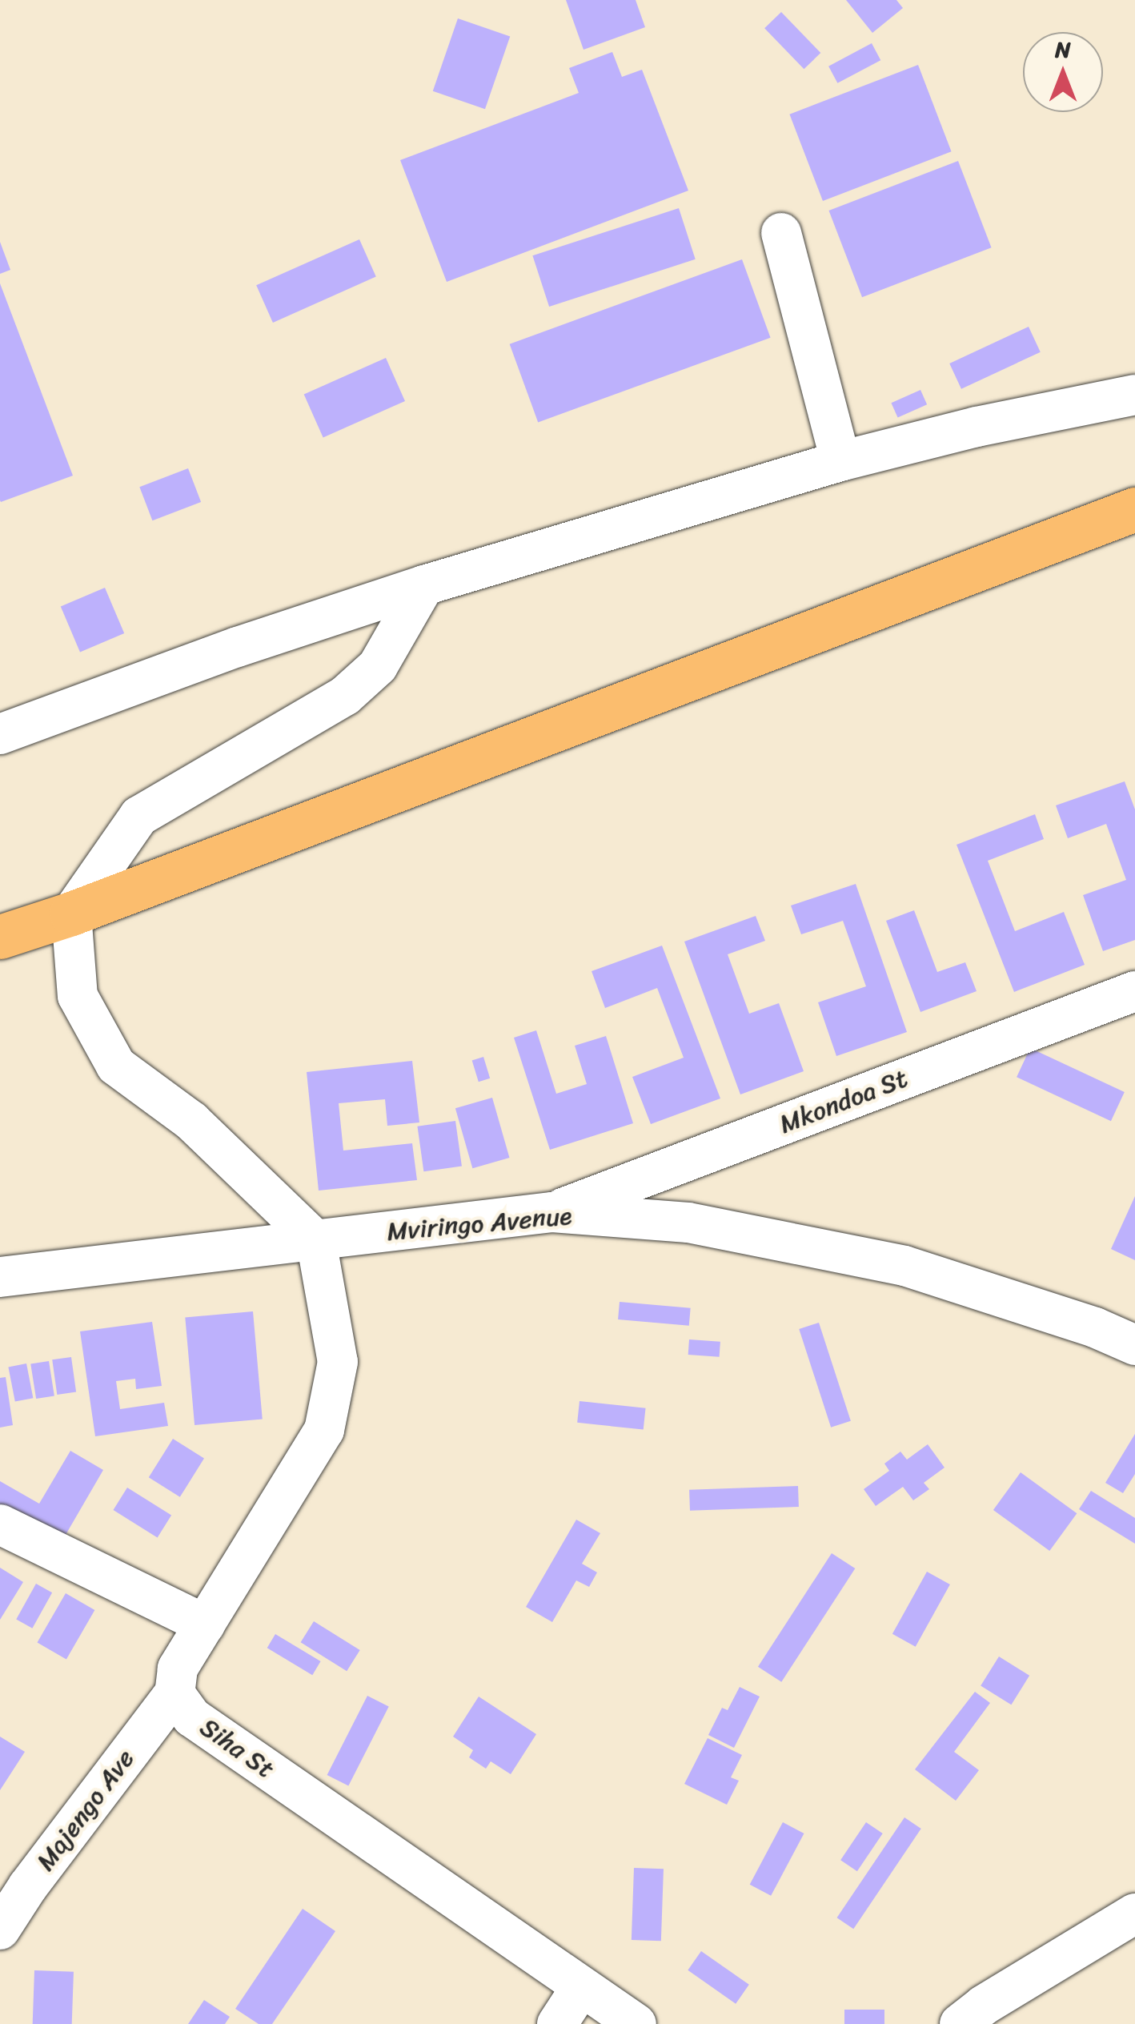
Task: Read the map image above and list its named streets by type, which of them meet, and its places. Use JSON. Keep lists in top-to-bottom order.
{
  "streets": {
    "street": [
      "Mkondoa St",
      "Mviringo Avenue",
      "Siha St",
      "Majengo Ave"
    ]
  },
  "crossings": [
    ["Mkondoa St", "Mviringo Avenue"],
    ["Siha St", "Majengo Ave"]
  ],
  "north": "top"
}
